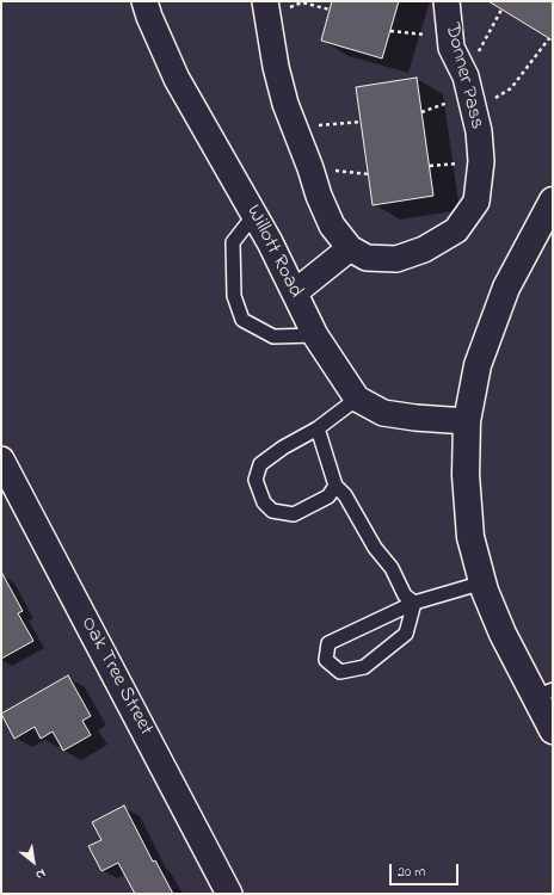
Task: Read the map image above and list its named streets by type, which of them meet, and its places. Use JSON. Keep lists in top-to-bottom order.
{
  "streets": {
    "street": ["Donner Pass", "Willott Road", "Oak Tree Street"]
  },
  "scale_bar": "20 m",
  "north": "bottom right"
}
